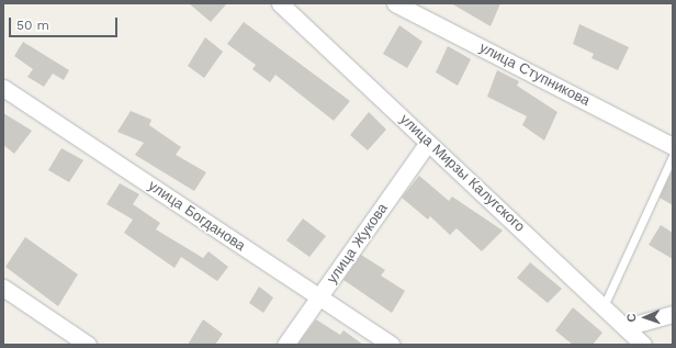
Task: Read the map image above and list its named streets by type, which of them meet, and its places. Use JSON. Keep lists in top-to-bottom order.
{
  "streets": {
    "street": [
      "улица Ступникова",
      "улица Мирзы Калугского",
      "улица Богданова",
      "улица Жукова"
    ]
  },
  "crossings": [
    ["улица Мирзы Калугского", "улица Жукова"],
    ["улица Богданова", "улица Жукова"]
  ],
  "scale_bar": "50 m",
  "north": "left"
}
